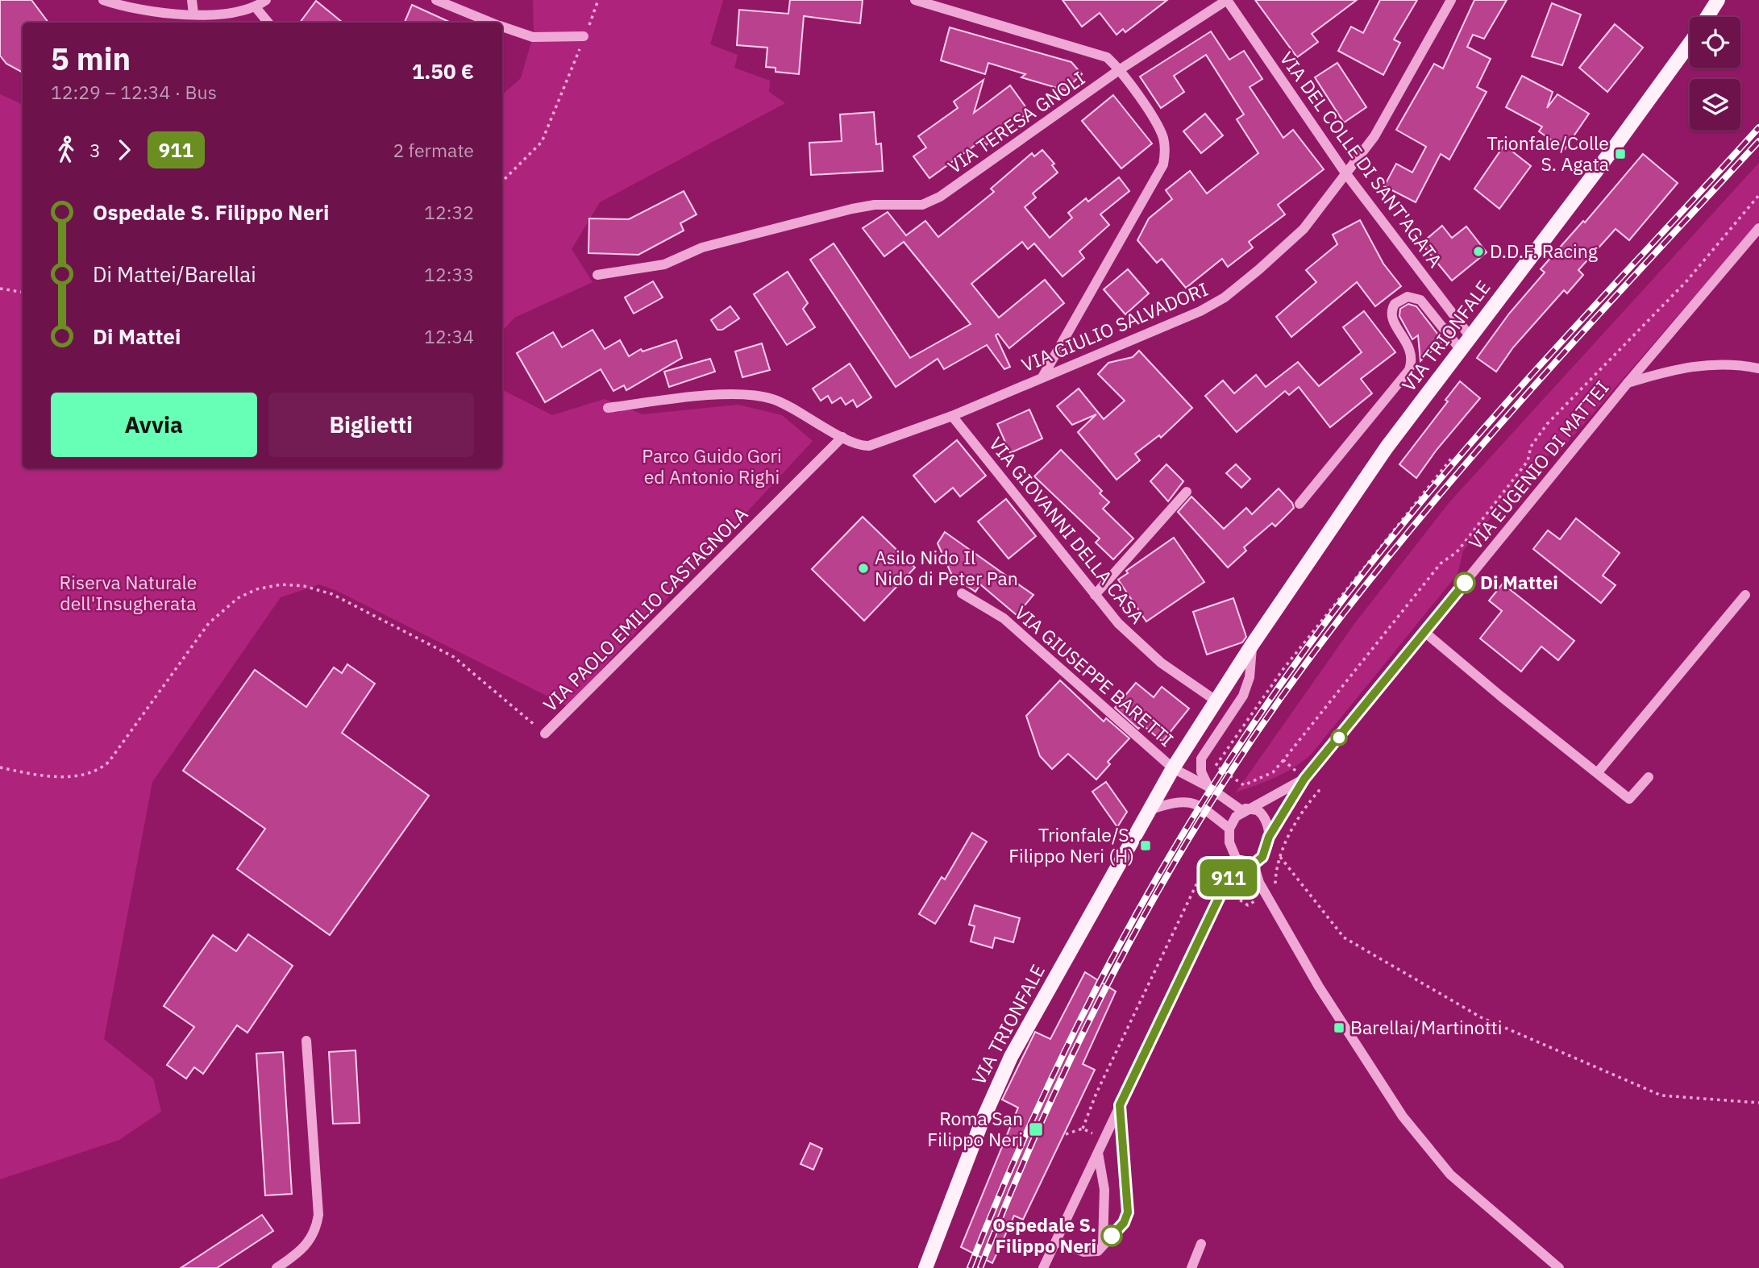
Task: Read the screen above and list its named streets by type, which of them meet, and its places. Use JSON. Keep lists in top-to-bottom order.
{
  "streets": {
    "main road": ["VIA TRIONFALE"],
    "street": [
      "VIA TERESA GNOLI",
      "VIA DEL COLLE DI SANT'AGATA",
      "VIA GIULIO SALVADORI",
      "VIA EUGENIO DI MATTEI",
      "VIA GIOVANNI DELLA CASA",
      "VIA PAOLO EMILIO CASTAGNOLA",
      "VIA GIUSEPPE BARETTI"
    ]
  },
  "crossings": [
    ["VIA TERESA GNOLI", "VIA DEL COLLE DI SANT'AGATA"],
    ["VIA DEL COLLE DI SANT'AGATA", "VIA GIULIO SALVADORI"],
    ["VIA DEL COLLE DI SANT'AGATA", "VIA TRIONFALE"],
    ["VIA GIULIO SALVADORI", "VIA GIOVANNI DELLA CASA"],
    ["VIA TRIONFALE", "VIA GIOVANNI DELLA CASA"],
    ["VIA TRIONFALE", "VIA GIUSEPPE BARETTI"]
  ],
  "parks": ["Parco Guido Gori ed Antonio Righi", "Riserva Naturale dell'Insugherata"],
  "places": {
    "transit": [
      "Trionfale/Colle S. Agata",
      "Trionfale/S. Filippo Neri (H)",
      "Barellai/Martinotti",
      "Roma San Filippo Neri"
    ],
    "other": [
      "D.D.F. Racing",
      "Asilo Nido Il Nido di Peter Pan",
      "Di Mattei",
      "Ospedale S. Filippo Neri"
    ]
  },
  "lines": ["bus line 911"],
  "page": {
    "on_map": "911",
    "heading": ["5 min", "12:29 – 12:34 · Bus", "1.50 €"],
    "legs": ["3", "911", "2 fermate"],
    "list": [
      {
        "name": "Ospedale S. Filippo Neri",
        "value": "12:32"
      },
      {
        "name": "Di Mattei/Barellai",
        "value": "12:33"
      },
      {
        "name": "Di Mattei",
        "value": "12:34"
      }
    ],
    "buttons": ["Avvia", "Biglietti"]
  }
}
